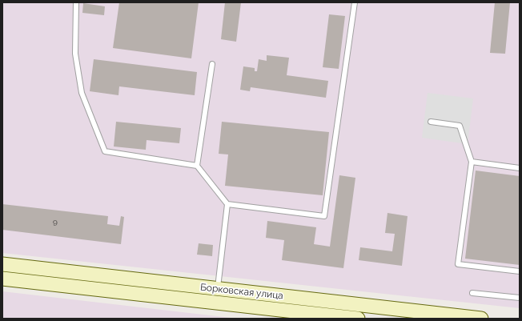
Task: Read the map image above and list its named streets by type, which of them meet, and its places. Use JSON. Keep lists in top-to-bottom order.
{
  "streets": {
    "main road": ["Борковская улица"]
  },
  "house_numbers": ["9"]
}
